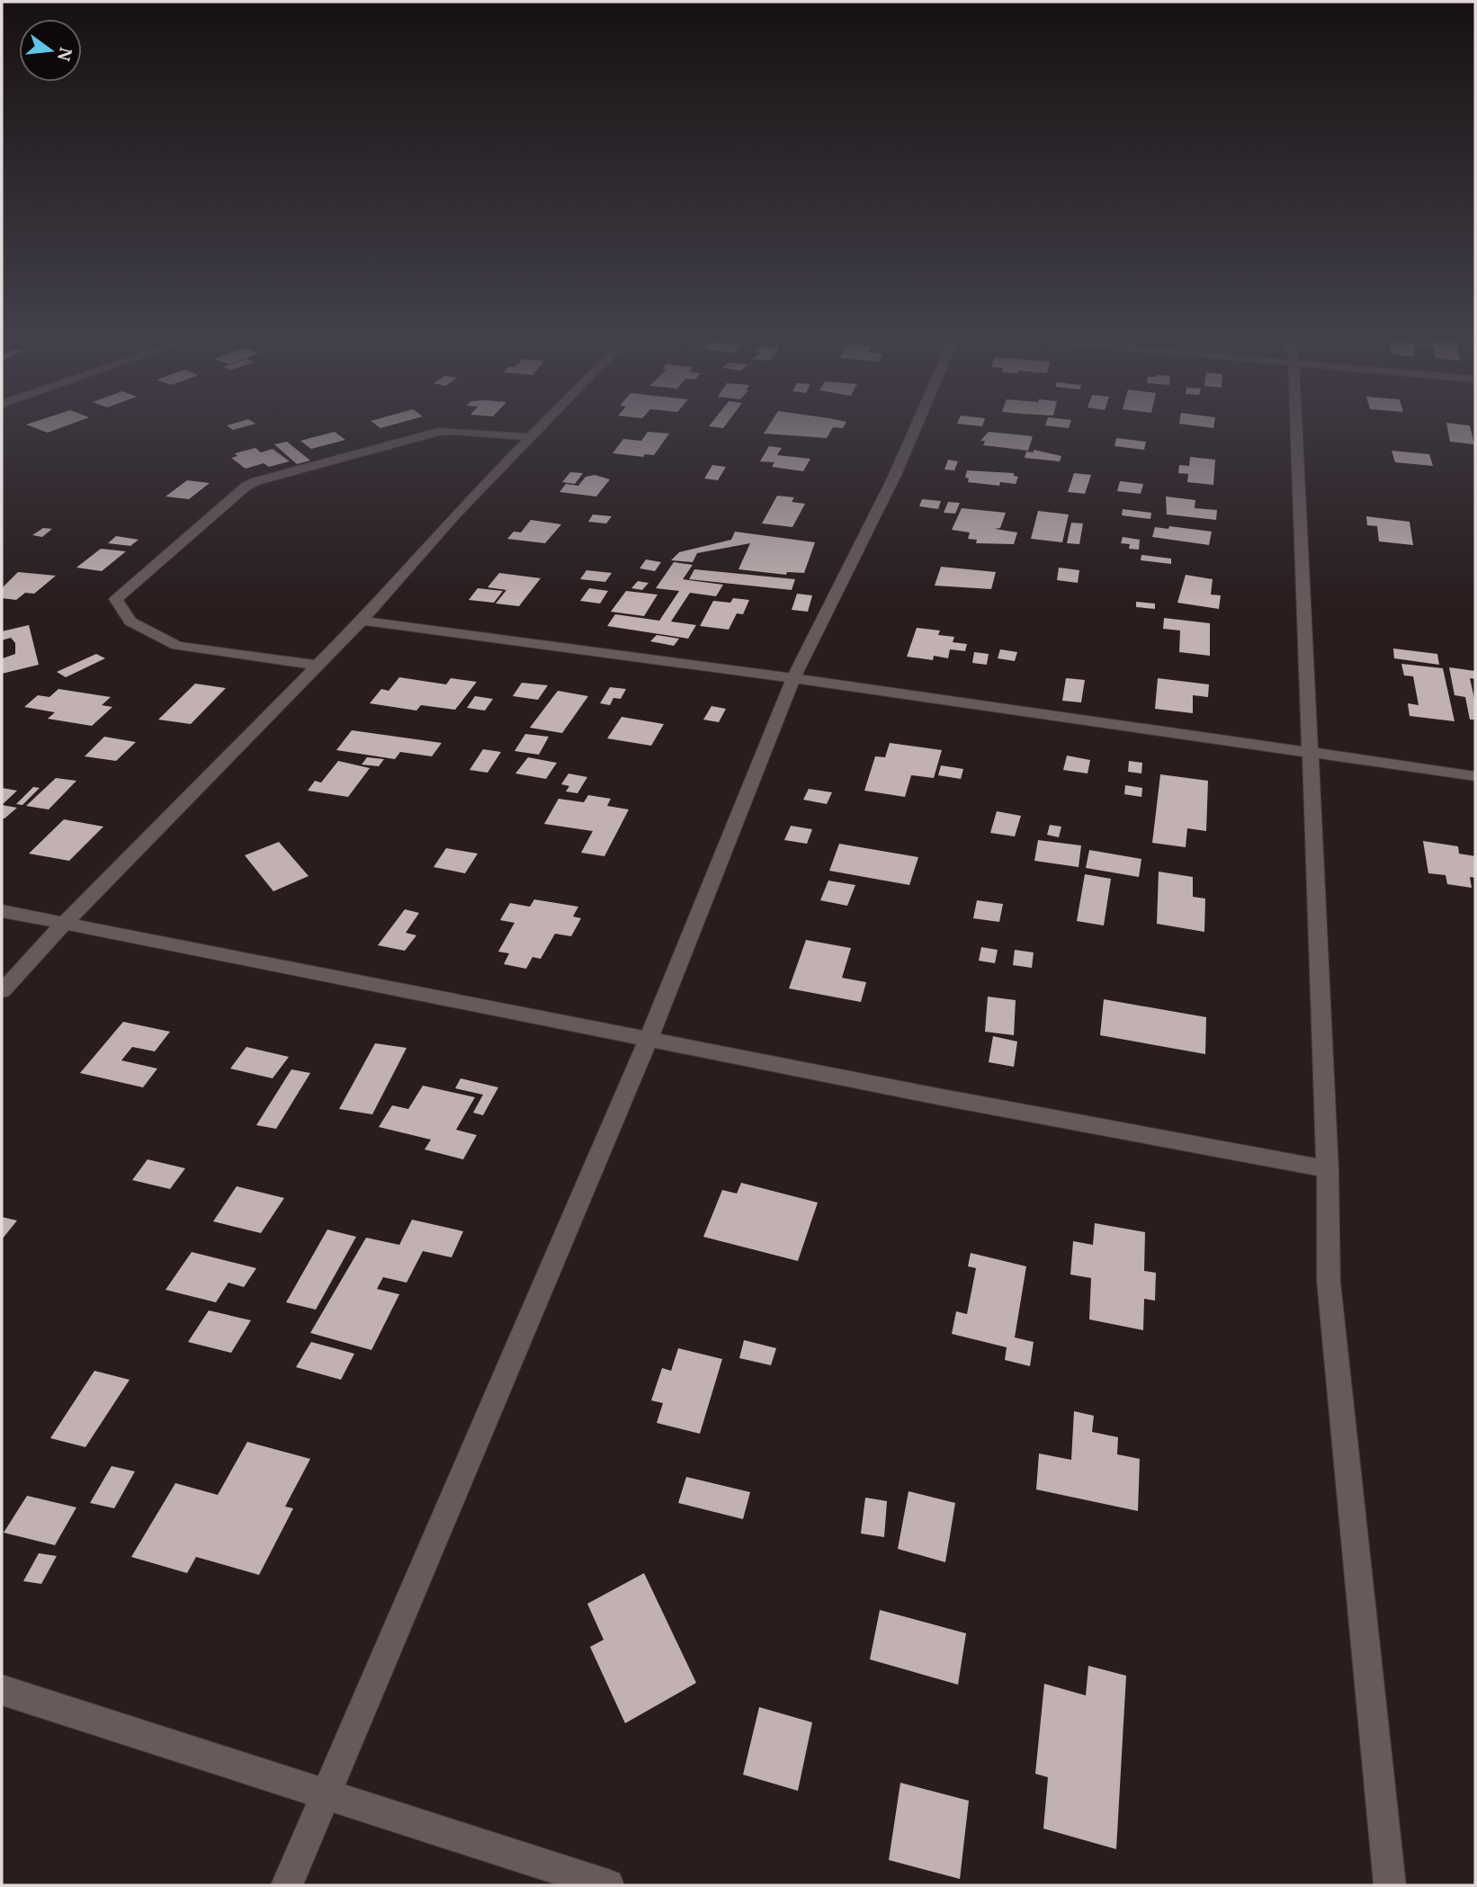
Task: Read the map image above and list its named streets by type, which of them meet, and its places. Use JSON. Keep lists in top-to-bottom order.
{
  "north": "right"
}
